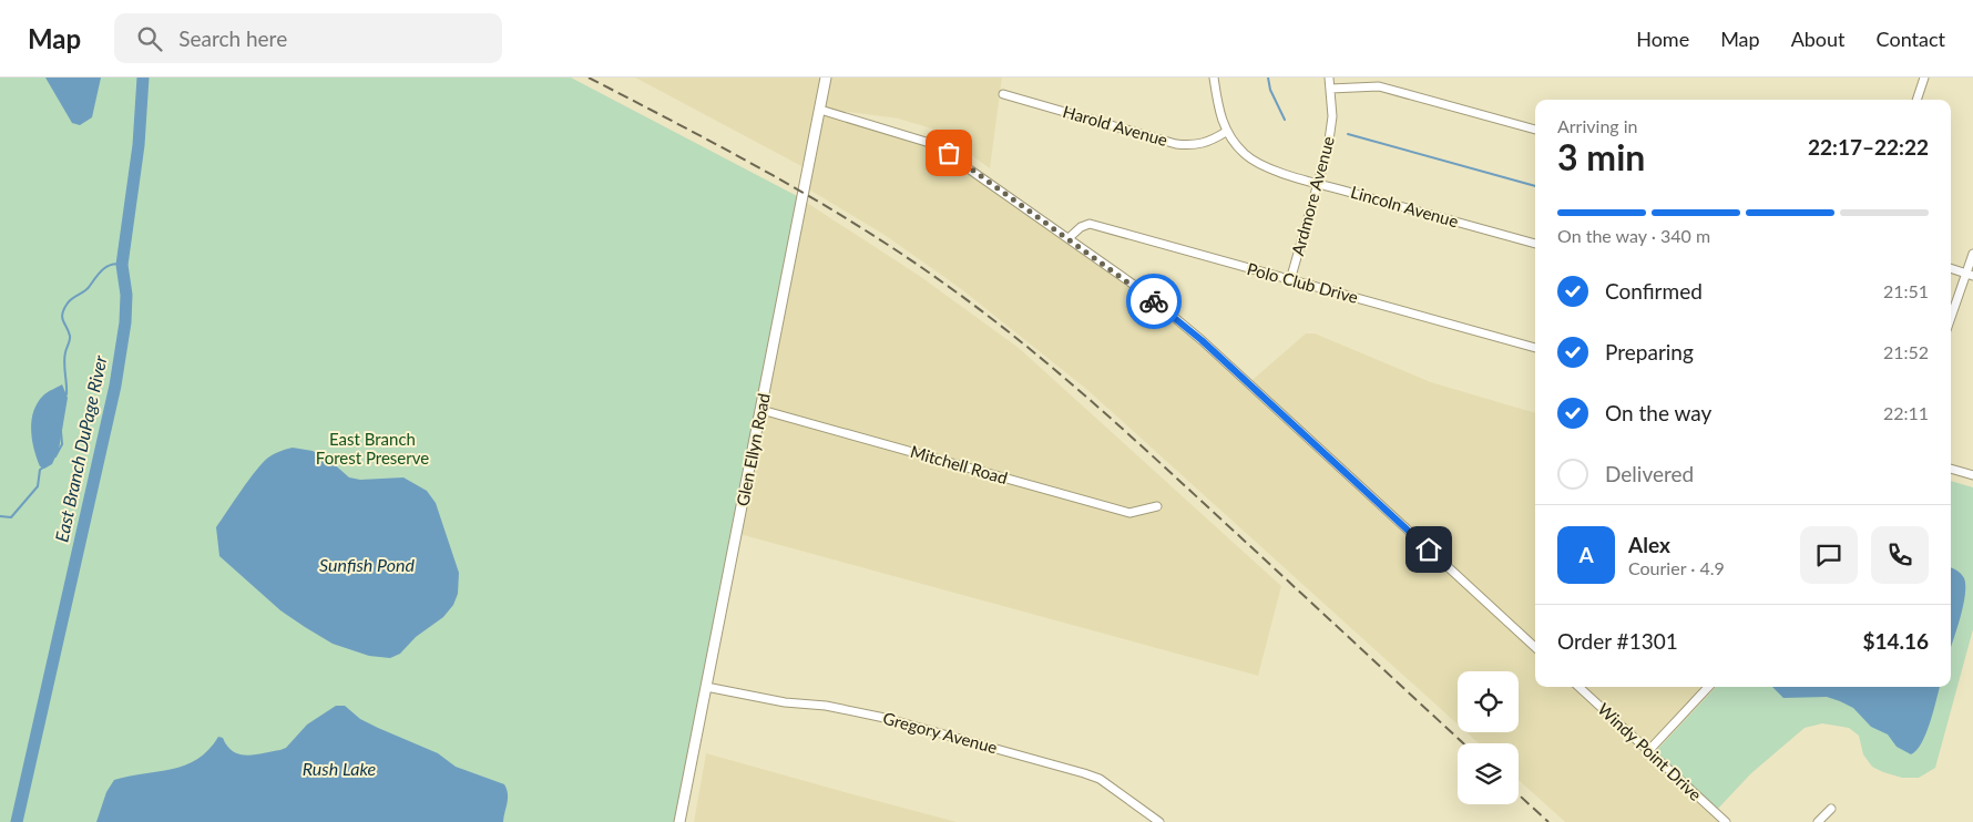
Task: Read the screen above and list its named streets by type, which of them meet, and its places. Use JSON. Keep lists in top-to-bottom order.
{
  "streets": {
    "street": [
      "Harold Avenue",
      "Ardmore Avenue",
      "Lincoln Avenue",
      "Polo Club Drive",
      "Glen Ellyn Road",
      "Mitchell Road",
      "Gregory Avenue",
      "Windy Point Drive"
    ]
  },
  "crossings": [
    ["Harold Avenue", "Lincoln Avenue"],
    ["Ardmore Avenue", "Lincoln Avenue"],
    ["Ardmore Avenue", "Polo Club Drive"],
    ["Glen Ellyn Road", "Mitchell Road"],
    ["Glen Ellyn Road", "Gregory Avenue"]
  ],
  "water": ["East Branch DuPage River", "Sunfish Pond", "Rush Lake"],
  "parks": ["East Branch Forest Preserve"],
  "page": {
    "header": "Map",
    "search": "Search here",
    "nav": [
      "Home",
      "Map",
      "About",
      "Contact"
    ],
    "heading": ["3 min", "Arriving in", "22:17–22:22"],
    "panel": [
      "Alex",
      "Courier · 4.9",
      "Order #1301",
      "$14.16"
    ],
    "bar": "On the way · 340 m",
    "list": [
      ["Confirmed", "21:51"],
      ["Preparing", "21:52"],
      ["On the way", "22:11"],
      "Delivered"
    ],
    "round": "A"
  }
}
